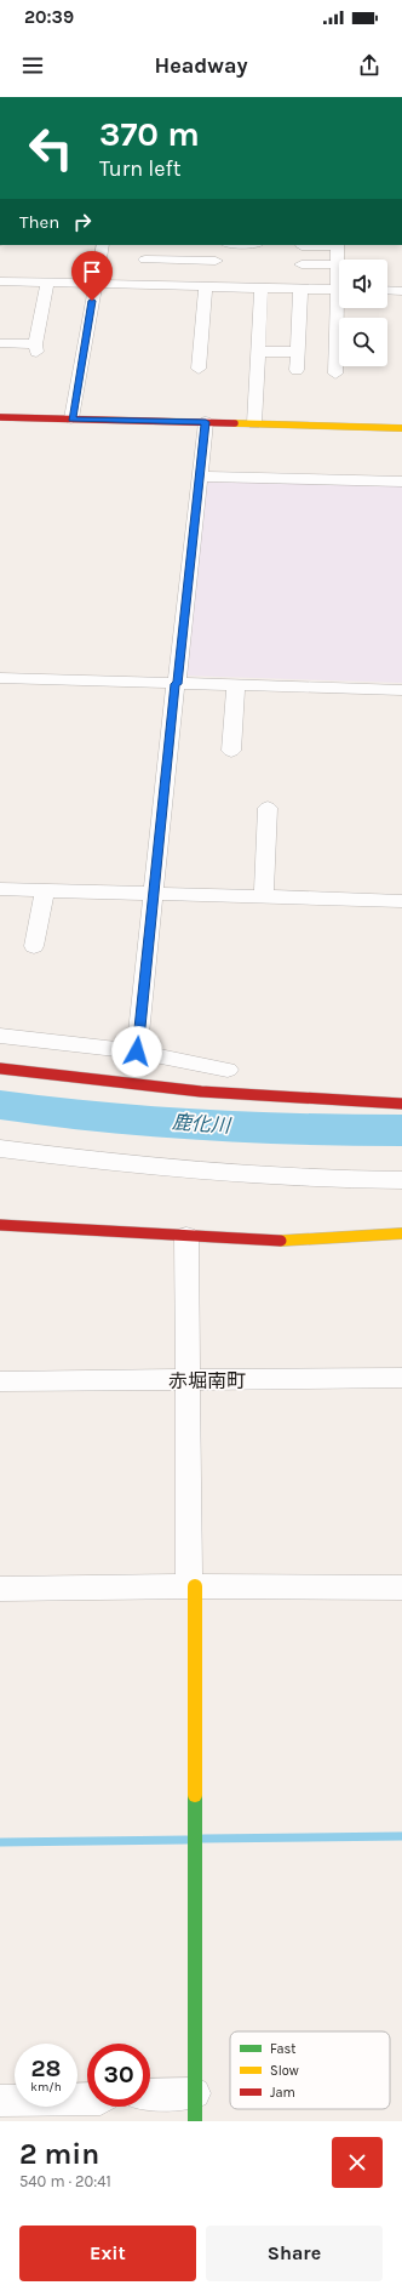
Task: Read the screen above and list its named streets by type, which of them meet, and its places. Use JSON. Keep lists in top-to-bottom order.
{
  "districts": ["赤堀南町"],
  "water": ["鹿化川"],
  "legend": ["Fast", "Slow", "Jam"],
  "page": {
    "status": "20:39",
    "header": "Headway",
    "turn": ["370 m", "Turn left"],
    "then": "Then",
    "speed": "28 km/h",
    "limit": "30",
    "heading": ["2 min", "540 m · 20:41"],
    "buttons": ["Exit", "Share"]
  }
}
